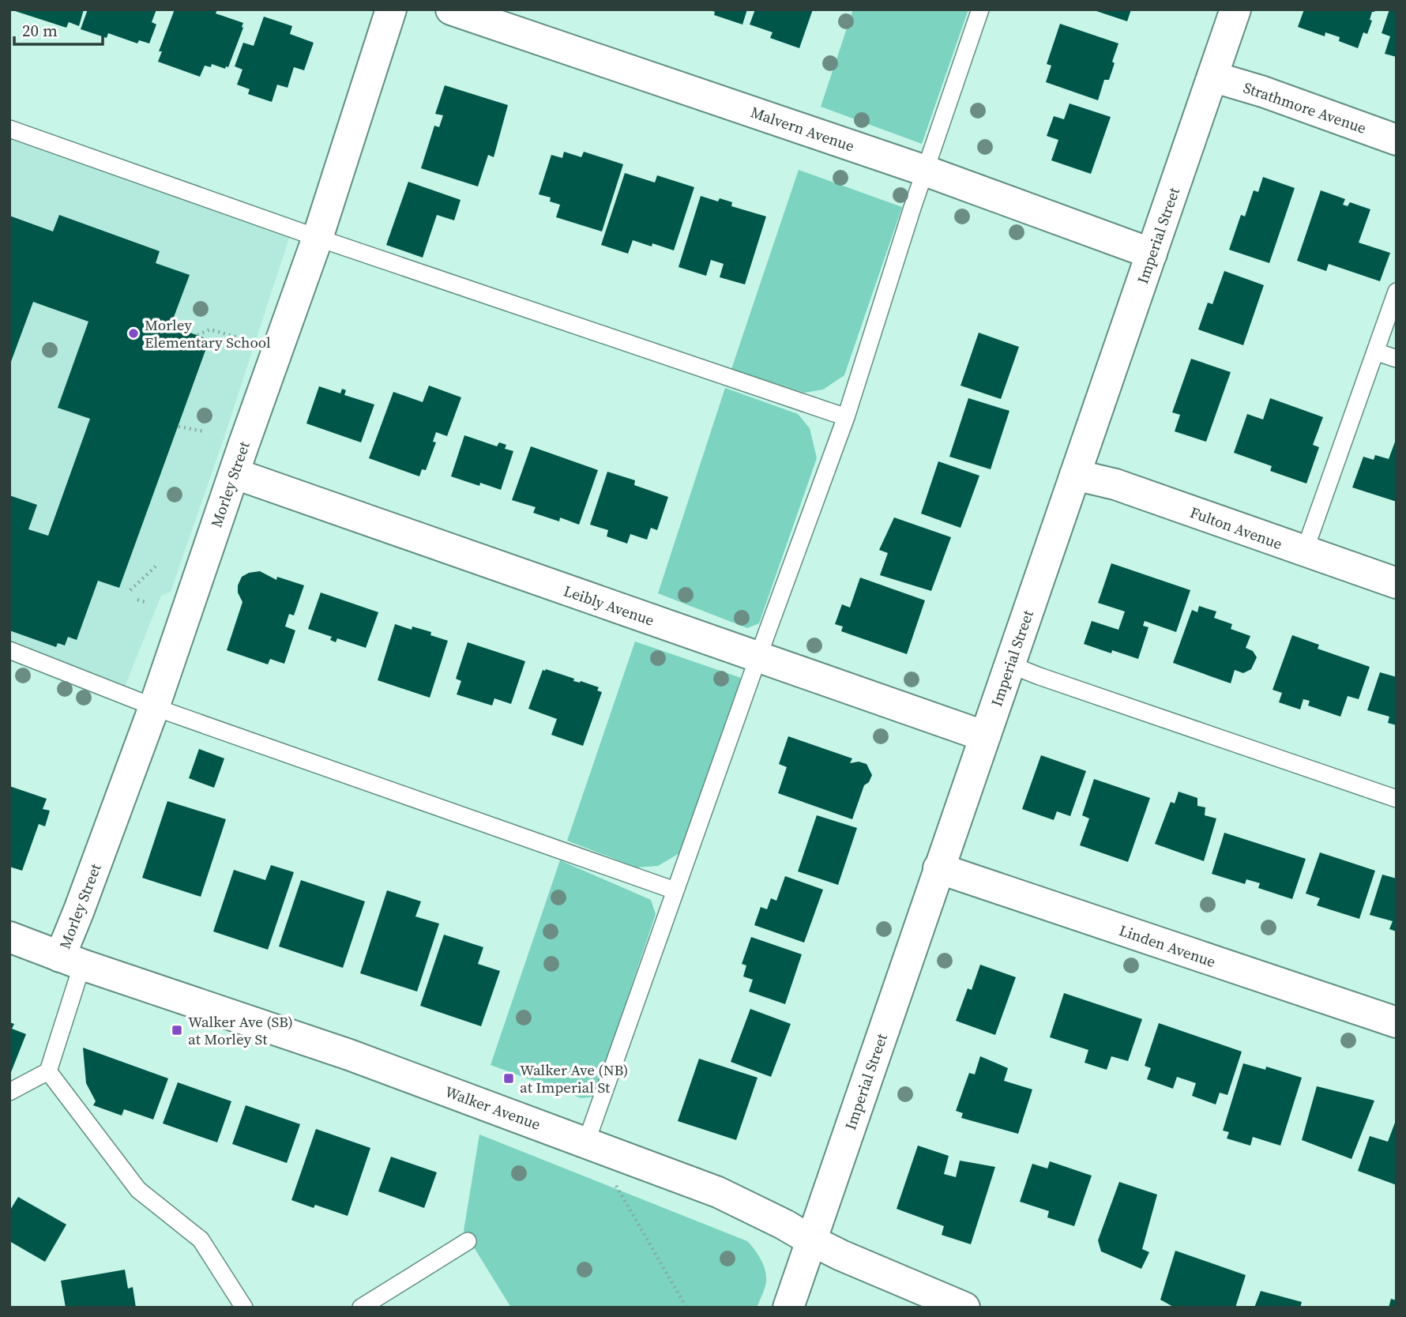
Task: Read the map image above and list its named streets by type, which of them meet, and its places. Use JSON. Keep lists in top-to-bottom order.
{
  "streets": {
    "street": [
      "Strathmore Avenue",
      "Malvern Avenue",
      "Imperial Street",
      "Morley Street",
      "Fulton Avenue",
      "Leibly Avenue",
      "Linden Avenue",
      "Walker Avenue"
    ]
  },
  "crossings": [
    ["Strathmore Avenue", "Imperial Street"],
    ["Malvern Avenue", "Imperial Street"],
    ["Imperial Street", "Fulton Avenue"],
    ["Imperial Street", "Leibly Avenue"],
    ["Imperial Street", "Linden Avenue"],
    ["Imperial Street", "Walker Avenue"],
    ["Morley Street", "Leibly Avenue"],
    ["Morley Street", "Walker Avenue"]
  ],
  "places": {
    "other": ["Morley Elementary School"],
    "transit": ["Walker Ave (SB) at Morley St", "Walker Ave (NB) at Imperial St"]
  },
  "scale_bar": "20 m"
}
